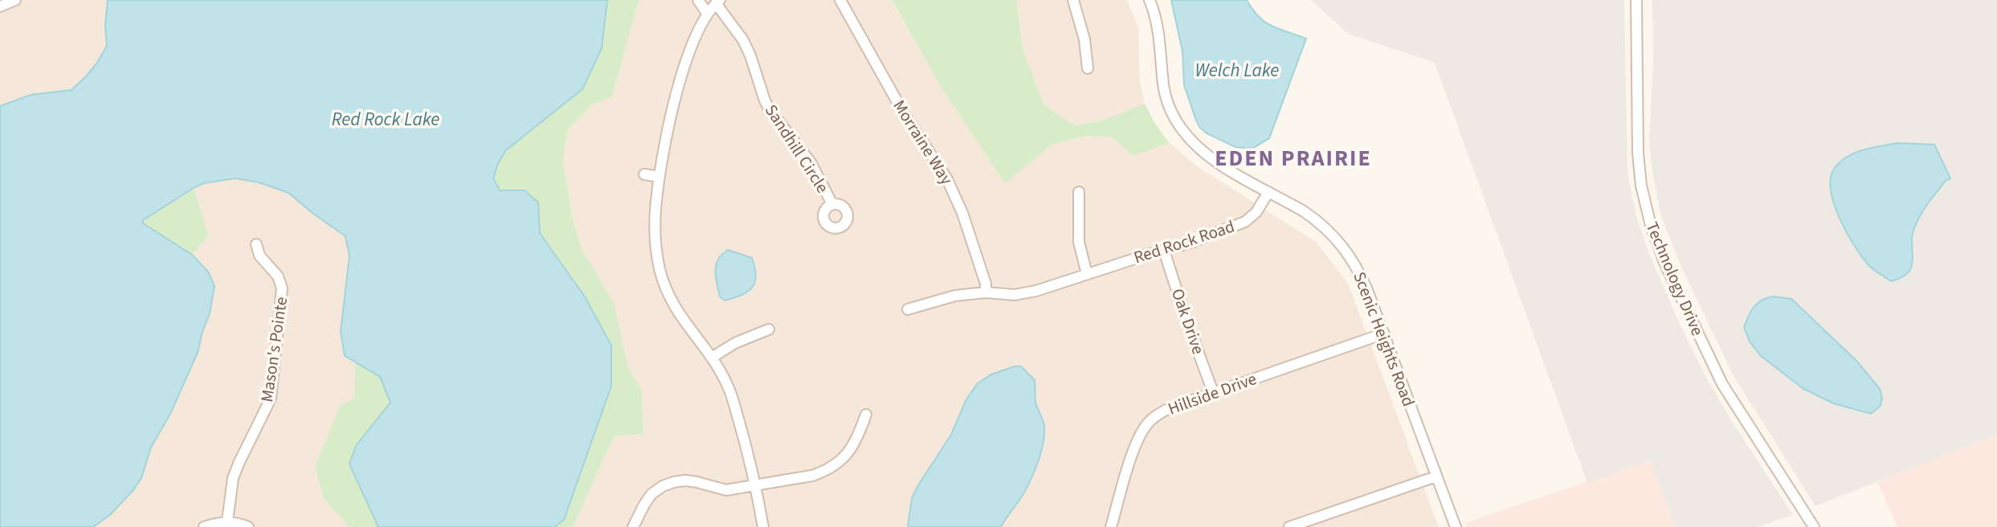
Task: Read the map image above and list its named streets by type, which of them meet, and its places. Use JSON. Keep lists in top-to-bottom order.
{
  "streets": {
    "street": [
      "Morraine Way",
      "Sandhill Circle",
      "Red Rock Road",
      "Technology Drive",
      "Oak Drive",
      "Scenic Heights Road",
      "Mason's Pointe",
      "Hillside Drive"
    ]
  },
  "crossings": [
    ["Morraine Way", "Red Rock Road"],
    ["Red Rock Road", "Oak Drive"],
    ["Red Rock Road", "Scenic Heights Road"],
    ["Oak Drive", "Hillside Drive"],
    ["Scenic Heights Road", "Hillside Drive"]
  ],
  "districts": ["EDEN PRAIRIE"],
  "water": ["Welch Lake", "Red Rock Lake"]
}
